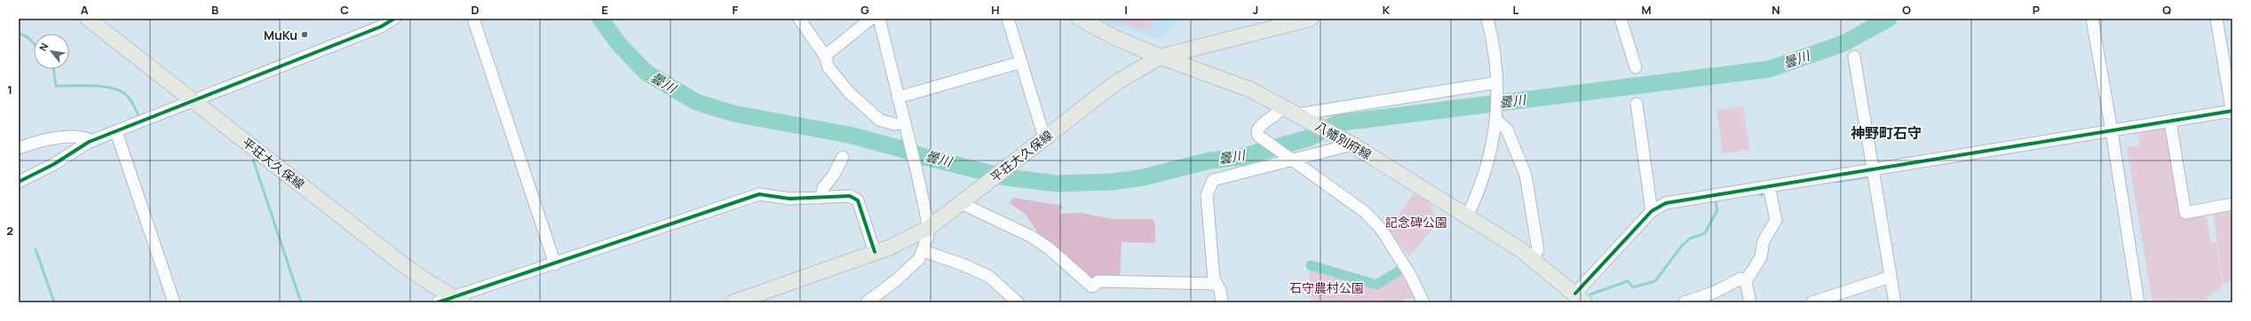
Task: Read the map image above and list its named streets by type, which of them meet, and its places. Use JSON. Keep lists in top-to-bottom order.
{
  "streets": {
    "main road": ["八幡別府線", "平荘大久保線"]
  },
  "crossings": [
    ["八幡別府線", "平荘大久保線"]
  ],
  "districts": ["神野町石守"],
  "water": ["曇川"],
  "parks": ["記念碑公園", "石守農村公園"],
  "places": ["MuKu"],
  "north": "top left",
  "grid": {
    "columns": [
      "A",
      "B",
      "C",
      "D",
      "E",
      "F",
      "G",
      "H",
      "I",
      "J",
      "K",
      "L",
      "M",
      "N",
      "O",
      "P",
      "Q"
    ],
    "rows": ["1", "2"]
  }
}
